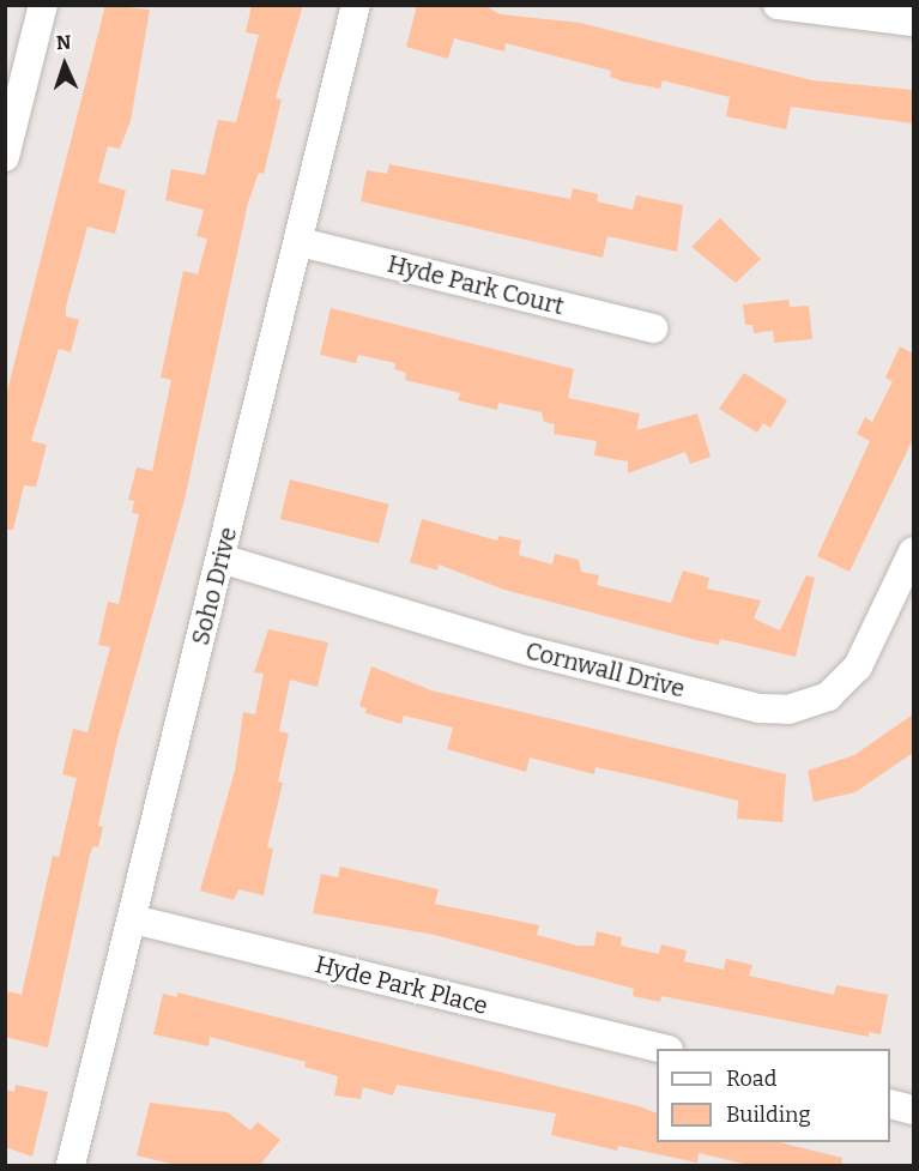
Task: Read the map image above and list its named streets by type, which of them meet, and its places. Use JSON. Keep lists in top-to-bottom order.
{
  "streets": {
    "street": [
      "Hyde Park Court",
      "Soho Drive",
      "Cornwall Drive",
      "Hyde Park Place"
    ]
  },
  "crossings": [
    ["Hyde Park Court", "Soho Drive"],
    ["Soho Drive", "Cornwall Drive"],
    ["Soho Drive", "Hyde Park Place"]
  ],
  "legend": ["Road", "Building"],
  "north": "top"
}
